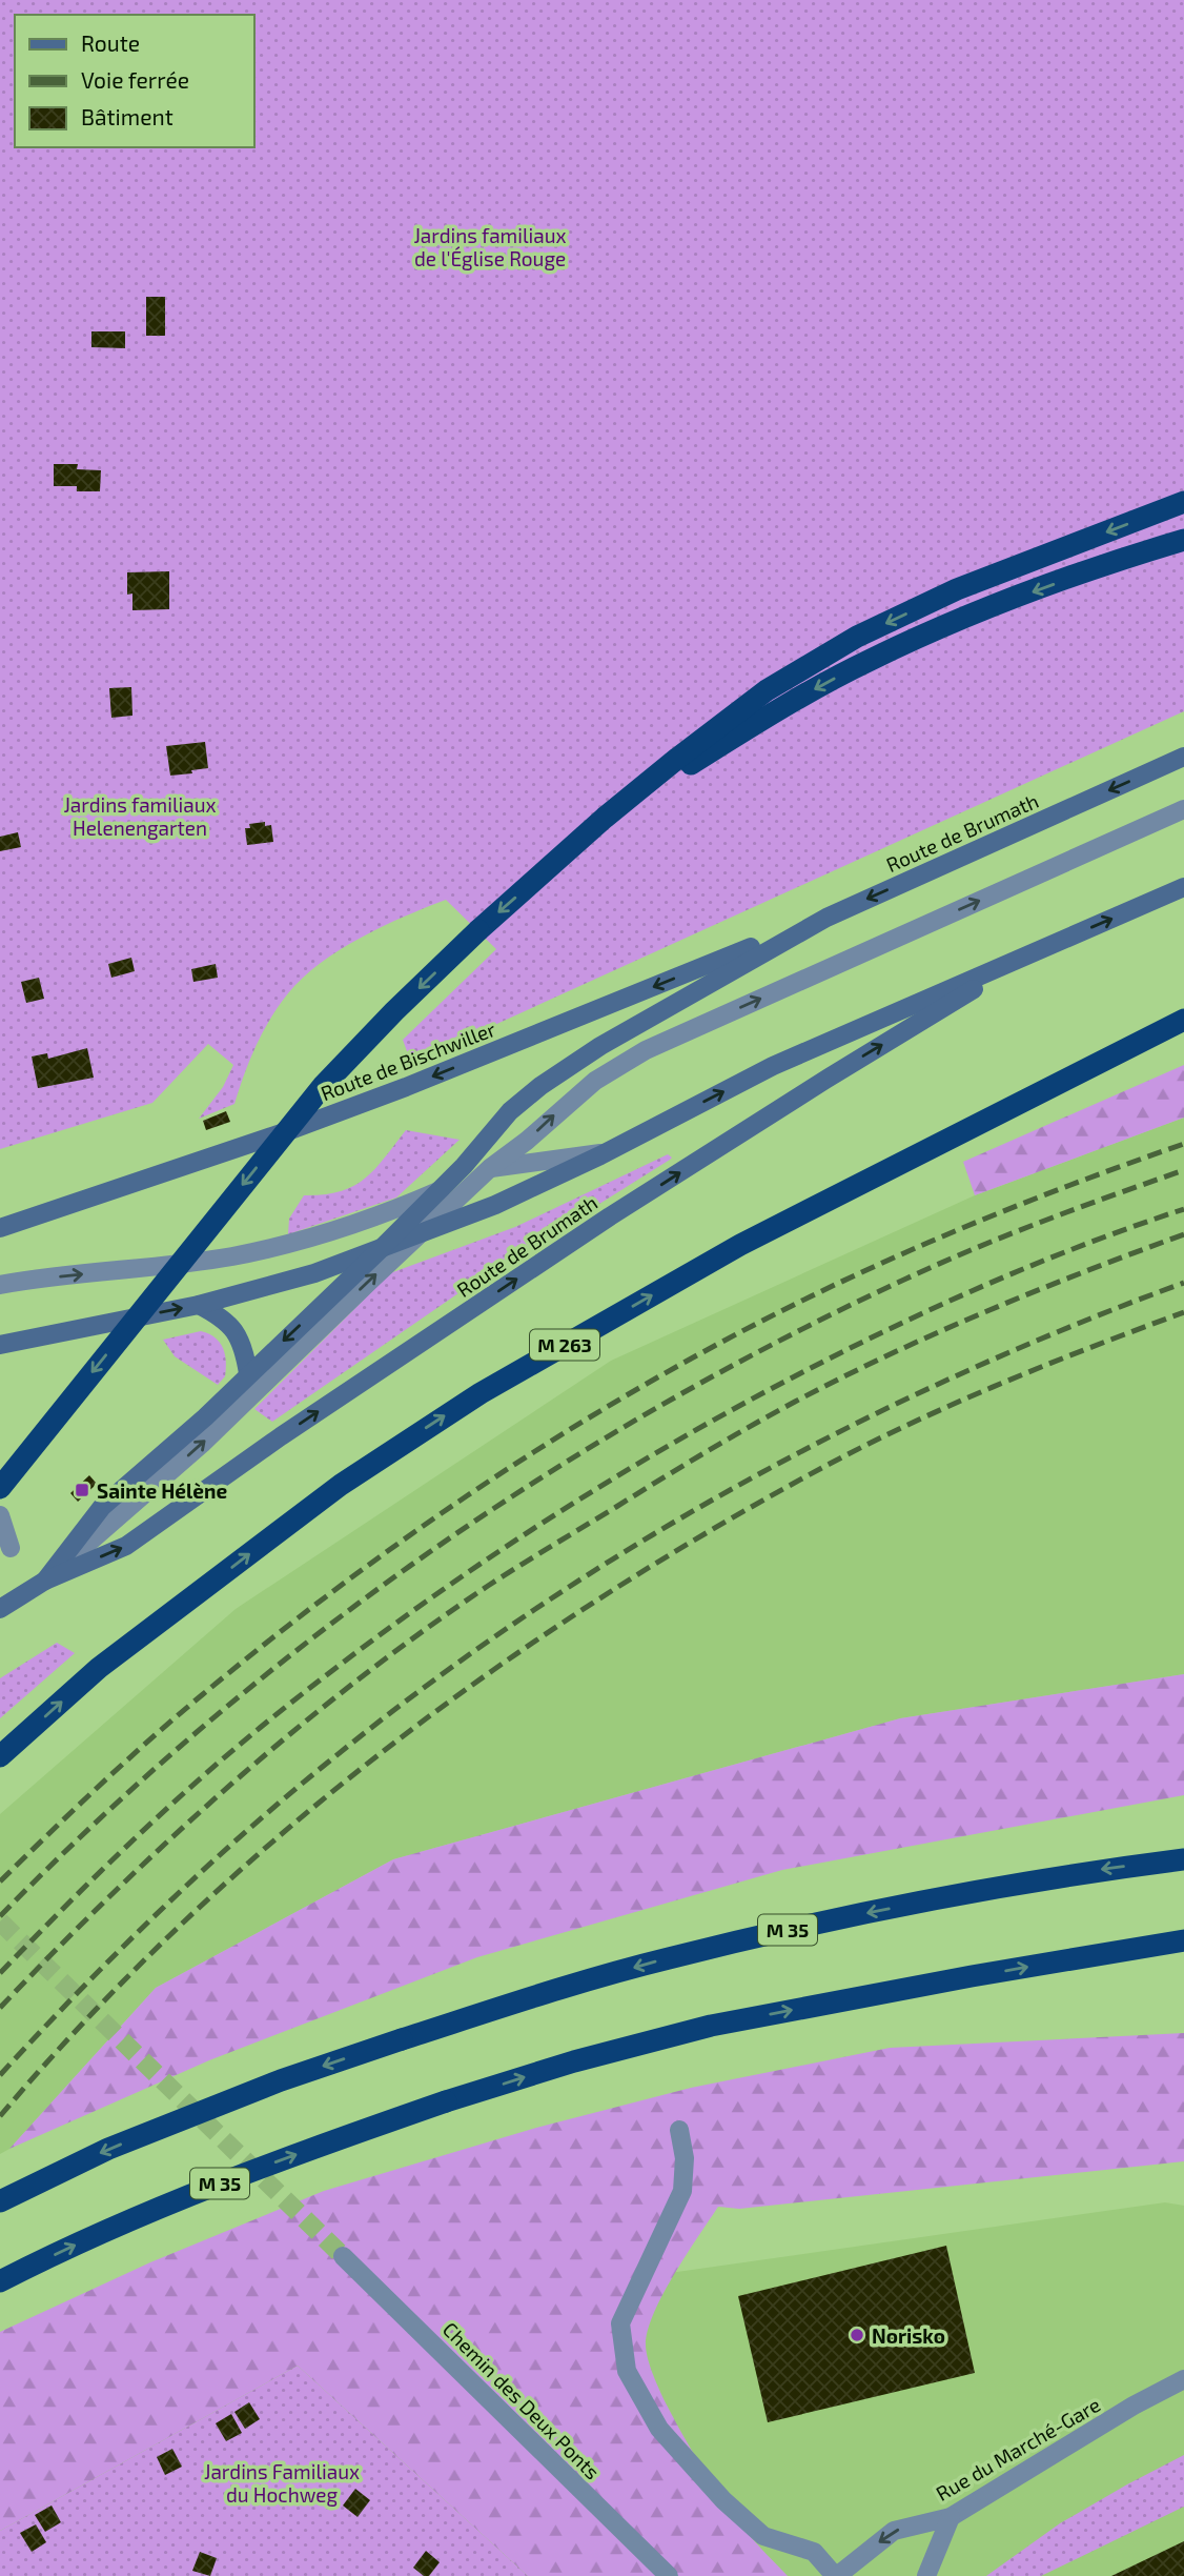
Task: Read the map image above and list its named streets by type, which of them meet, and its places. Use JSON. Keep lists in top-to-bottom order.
{
  "streets": {
    "highway": ["M 263", "M 35"],
    "main road": ["Route de Brumath", "Route de Bischwiller"],
    "street": ["Chemin des Deux Ponts", "Rue du Marché-Gare"]
  },
  "crossings": [
    ["Route de Brumath", "Route de Bischwiller"]
  ],
  "parks": ["Jardins familiaux de l'Église Rouge", "Jardins familiaux Helenengarten", "Jardins Familiaux du Hochweg"],
  "places": {
    "transit": ["Sainte Hélène"],
    "other": ["Norisko"]
  },
  "legend": ["Route", "Voie ferrée", "Bâtiment"]
}
